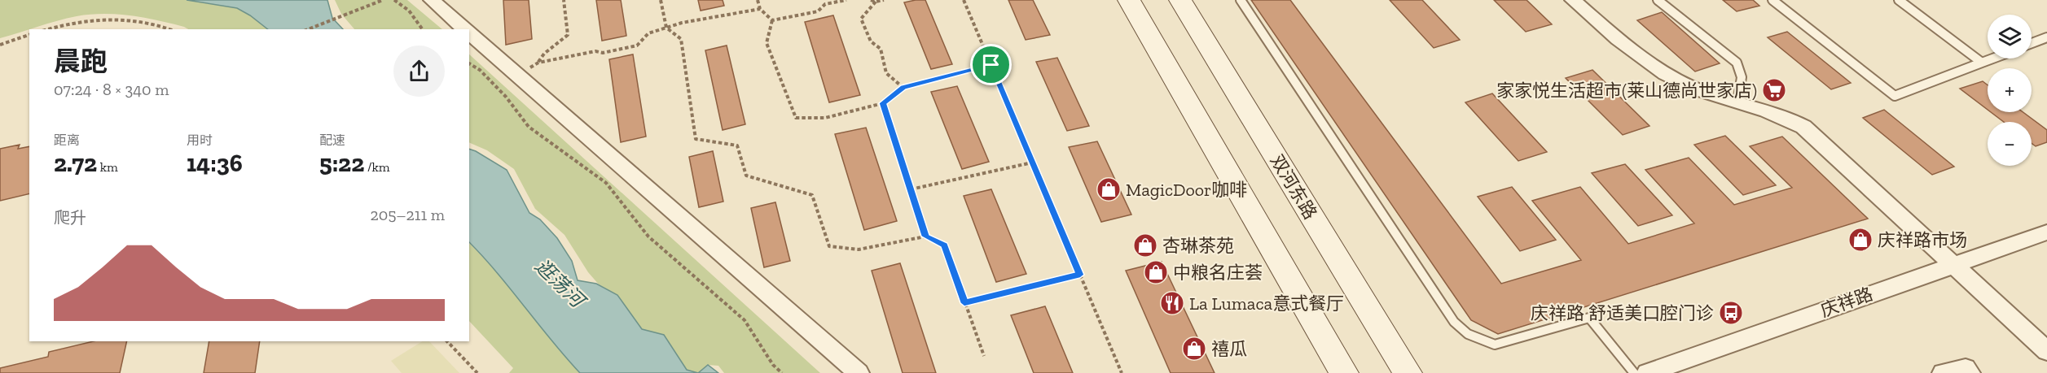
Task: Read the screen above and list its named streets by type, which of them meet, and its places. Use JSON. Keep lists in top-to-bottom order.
{
  "streets": {
    "street": ["双河东路", "庆祥路"]
  },
  "water": ["逛荡河"],
  "places": {
    "supermarket": ["家家悦生活超市(莱山德尚世家店)"],
    "shop": [
      "MagicDoor咖啡",
      "庆祥路市场",
      "杏琳茶苑",
      "中粮名庄荟",
      "禧瓜"
    ],
    "restaurant": ["La Lumaca意式餐厅"],
    "bus stop": ["庆祥路 舒适美口腔门诊"]
  },
  "page": {
    "map_buttons": ["+", "−"],
    "heading": ["晨跑", "07:24 · 8 × 340 m"],
    "stats": [
      ["距离", "2.72 km"],
      ["用时", "14:36"],
      ["配速", "5:22 /km"]
    ],
    "chart": ["爬升", "205–211 m"]
  }
}
